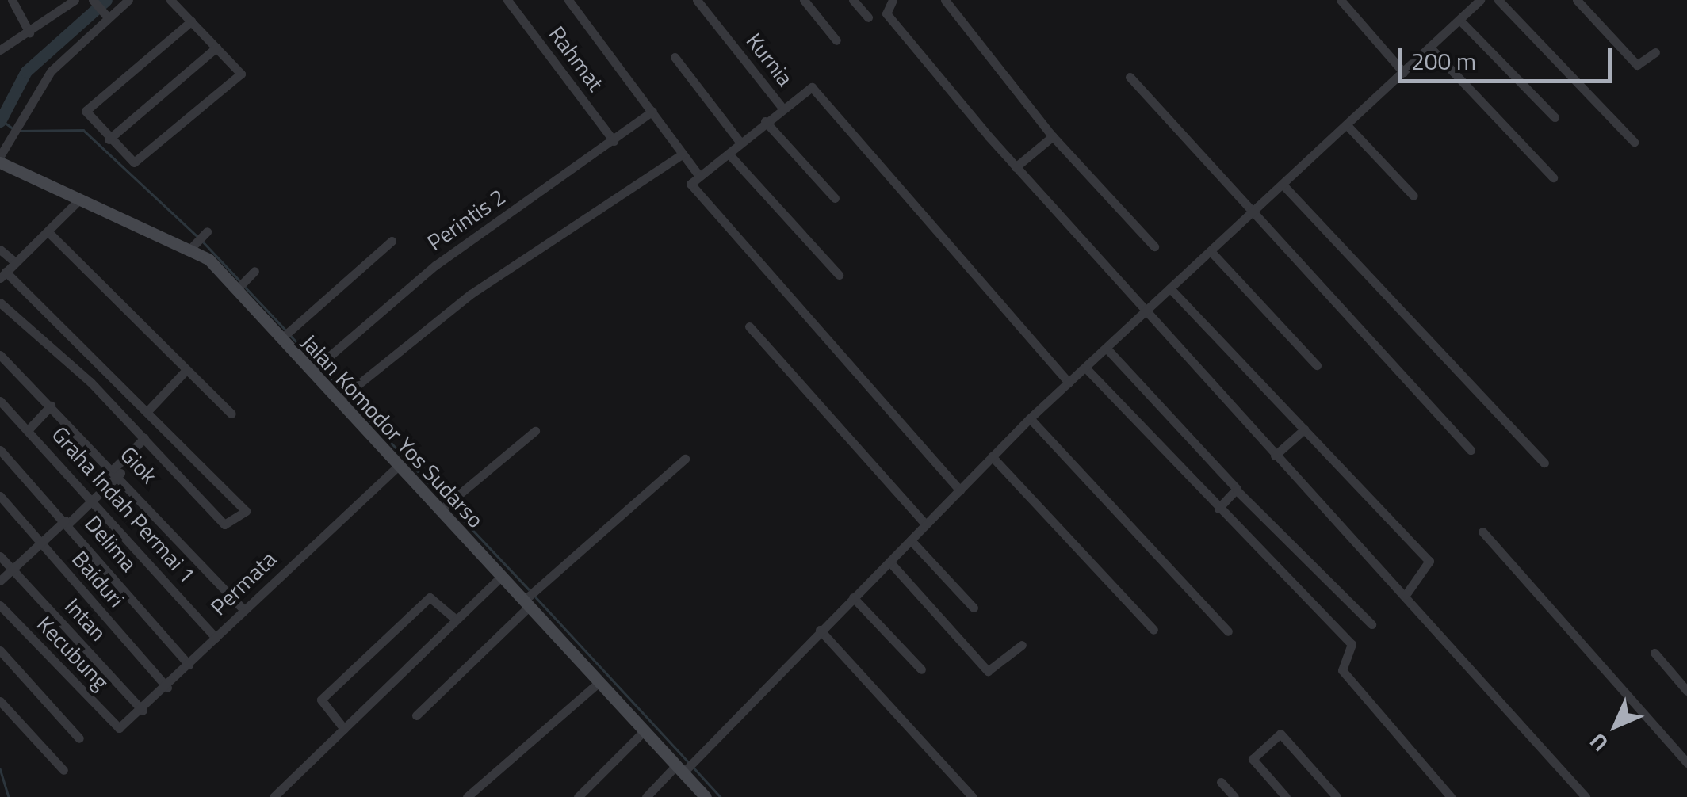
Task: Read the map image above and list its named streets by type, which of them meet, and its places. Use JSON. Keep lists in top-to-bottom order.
{
  "streets": {
    "street": [
      "Rahmat",
      "Kurnia",
      "Perintis 2",
      "Jalan Komodor Yos Sudarso",
      "Giok",
      "Graha Indah Permai 1",
      "Delima",
      "Baiduri",
      "Permata",
      "Intan",
      "Kecubung"
    ]
  },
  "crossings": [
    ["Rahmat", "Perintis 2"],
    ["Perintis 2", "Jalan Komodor Yos Sudarso"],
    ["Jalan Komodor Yos Sudarso", "Permata"],
    ["Giok", "Permata"],
    ["Graha Indah Permai 1", "Permata"],
    ["Delima", "Permata"],
    ["Baiduri", "Permata"],
    ["Permata", "Intan"],
    ["Permata", "Kecubung"]
  ],
  "scale_bar": "200 m",
  "north": "bottom left"
}
